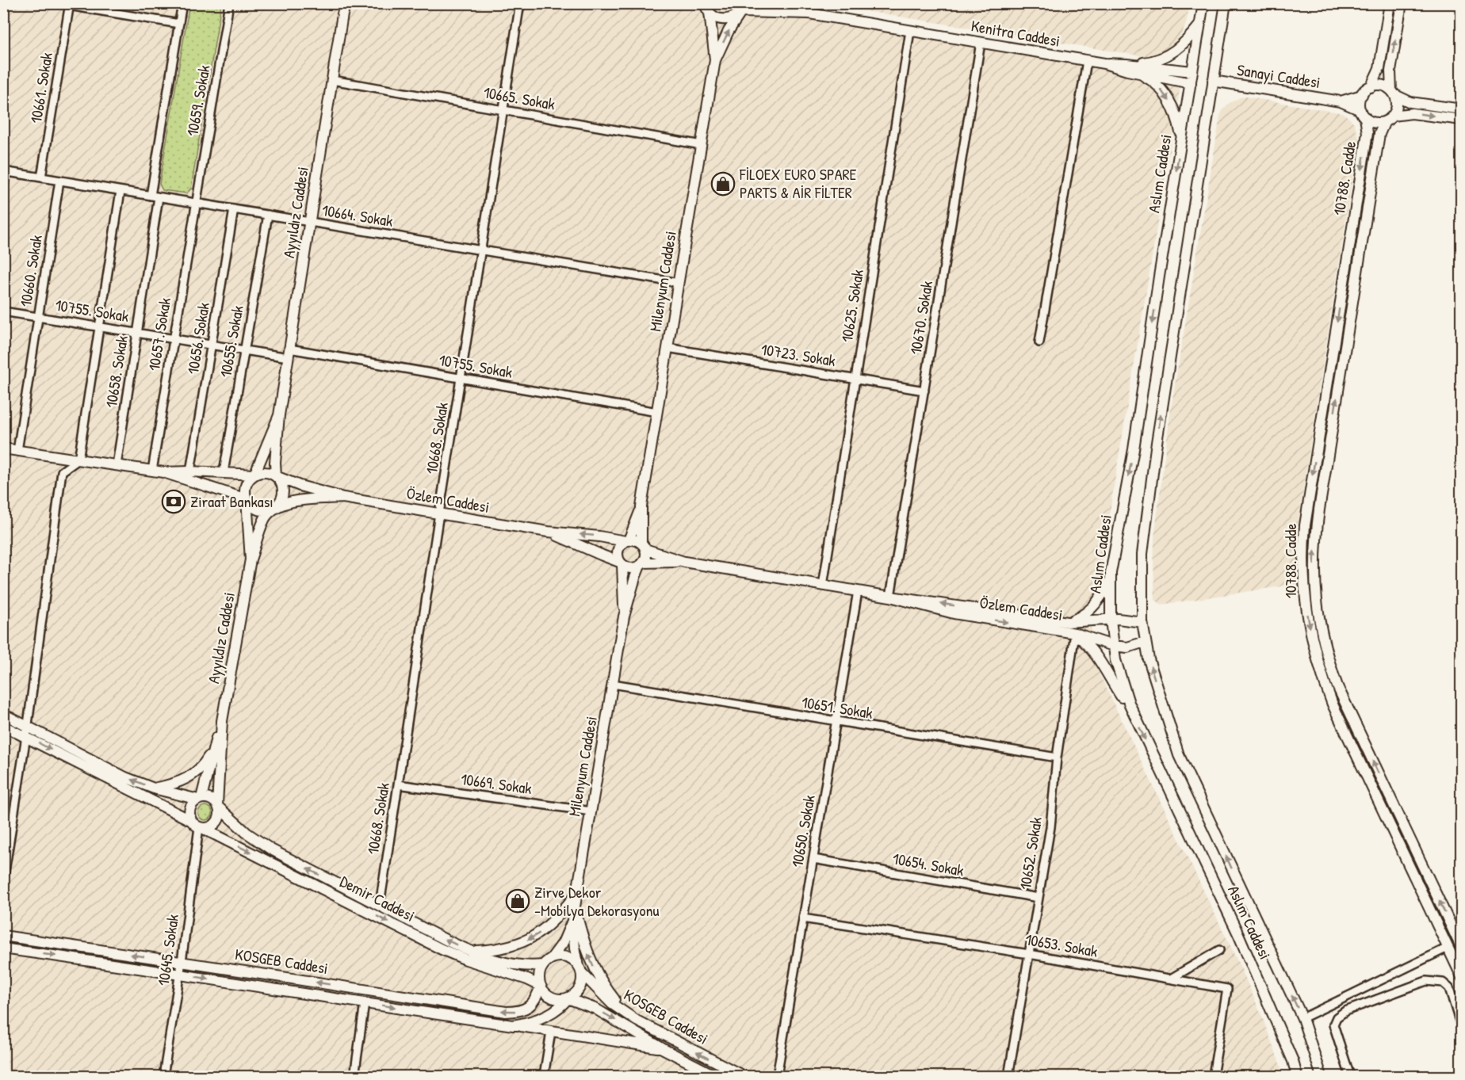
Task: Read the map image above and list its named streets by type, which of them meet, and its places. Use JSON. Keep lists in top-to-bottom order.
{
  "streets": {
    "street": [
      "Kenitra Caddesi",
      "Sanayi Caddesi",
      "10661. Sokak",
      "10665. Sokak",
      "10659. Sokak",
      "Aslım Caddesi",
      "10788. Cadde",
      "Ayyıldız Caddesi",
      "10664. Sokak",
      "10660. Sokak",
      "Milenyum Caddesi",
      "10625. Sokak",
      "10755. Sokak",
      "10670. Sokak",
      "10657. Sokak",
      "10656. Sokak",
      "10655. Sokak",
      "10723. Sokak",
      "10658. Sokak",
      "10668. Sokak",
      "Özlem Caddesi",
      "10651. Sokak",
      "10669. Sokak",
      "10650. Sokak",
      "10652. Sokak",
      "10654. Sokak",
      "Demir Caddesi",
      "10653. Sokak",
      "10645. Sokak",
      "KOSGEB Caddesi"
    ]
  },
  "crossings": [
    ["Kenitra Caddesi", "Aslım Caddesi"],
    ["Kenitra Caddesi", "10625. Sokak"],
    ["Kenitra Caddesi", "10670. Sokak"],
    ["Sanayi Caddesi", "Aslım Caddesi"],
    ["Sanayi Caddesi", "10788. Cadde"],
    ["10661. Sokak", "10664. Sokak"],
    ["10665. Sokak", "Ayyıldız Caddesi"],
    ["10665. Sokak", "Milenyum Caddesi"],
    ["10665. Sokak", "10668. Sokak"],
    ["10659. Sokak", "10664. Sokak"],
    ["10659. Sokak", "10657. Sokak"],
    ["10659. Sokak", "10658. Sokak"],
    ["Aslım Caddesi", "Özlem Caddesi"],
    ["Ayyıldız Caddesi", "10664. Sokak"],
    ["Ayyıldız Caddesi", "10755. Sokak"],
    ["Ayyıldız Caddesi", "Özlem Caddesi"],
    ["Ayyıldız Caddesi", "Demir Caddesi"],
    ["Ayyıldız Caddesi", "10645. Sokak"],
    ["10664. Sokak", "10660. Sokak"],
    ["10664. Sokak", "Milenyum Caddesi"],
    ["10664. Sokak", "10657. Sokak"],
    ["10664. Sokak", "10656. Sokak"],
    ["10664. Sokak", "10655. Sokak"],
    ["10664. Sokak", "10658. Sokak"],
    ["10664. Sokak", "10668. Sokak"],
    ["10660. Sokak", "10755. Sokak"],
    ["Milenyum Caddesi", "10755. Sokak"],
    ["Milenyum Caddesi", "10723. Sokak"],
    ["Milenyum Caddesi", "10651. Sokak"],
    ["Milenyum Caddesi", "10669. Sokak"],
    ["Milenyum Caddesi", "Demir Caddesi"],
    ["Milenyum Caddesi", "KOSGEB Caddesi"],
    ["10625. Sokak", "10723. Sokak"],
    ["10625. Sokak", "Özlem Caddesi"],
    ["10755. Sokak", "10657. Sokak"],
    ["10755. Sokak", "10656. Sokak"],
    ["10755. Sokak", "10655. Sokak"],
    ["10755. Sokak", "10658. Sokak"],
    ["10755. Sokak", "10668. Sokak"],
    ["10670. Sokak", "10723. Sokak"],
    ["10670. Sokak", "Özlem Caddesi"],
    ["10668. Sokak", "Özlem Caddesi"],
    ["10668. Sokak", "10669. Sokak"],
    ["10668. Sokak", "Demir Caddesi"],
    ["Özlem Caddesi", "10650. Sokak"],
    ["Özlem Caddesi", "10652. Sokak"],
    ["10651. Sokak", "10650. Sokak"],
    ["10651. Sokak", "10652. Sokak"],
    ["10650. Sokak", "10654. Sokak"],
    ["10650. Sokak", "10653. Sokak"],
    ["10652. Sokak", "10654. Sokak"],
    ["10652. Sokak", "10653. Sokak"],
    ["Demir Caddesi", "10645. Sokak"],
    ["Demir Caddesi", "KOSGEB Caddesi"],
    ["10645. Sokak", "KOSGEB Caddesi"]
  ],
  "places": {
    "shop": ["FİLOEX EURO SPARE PARTS & AİR FİLTER", "Zirve Dekor -Mobilya Dekorasyonu"],
    "bank": ["Ziraat Bankası"]
  }
}
